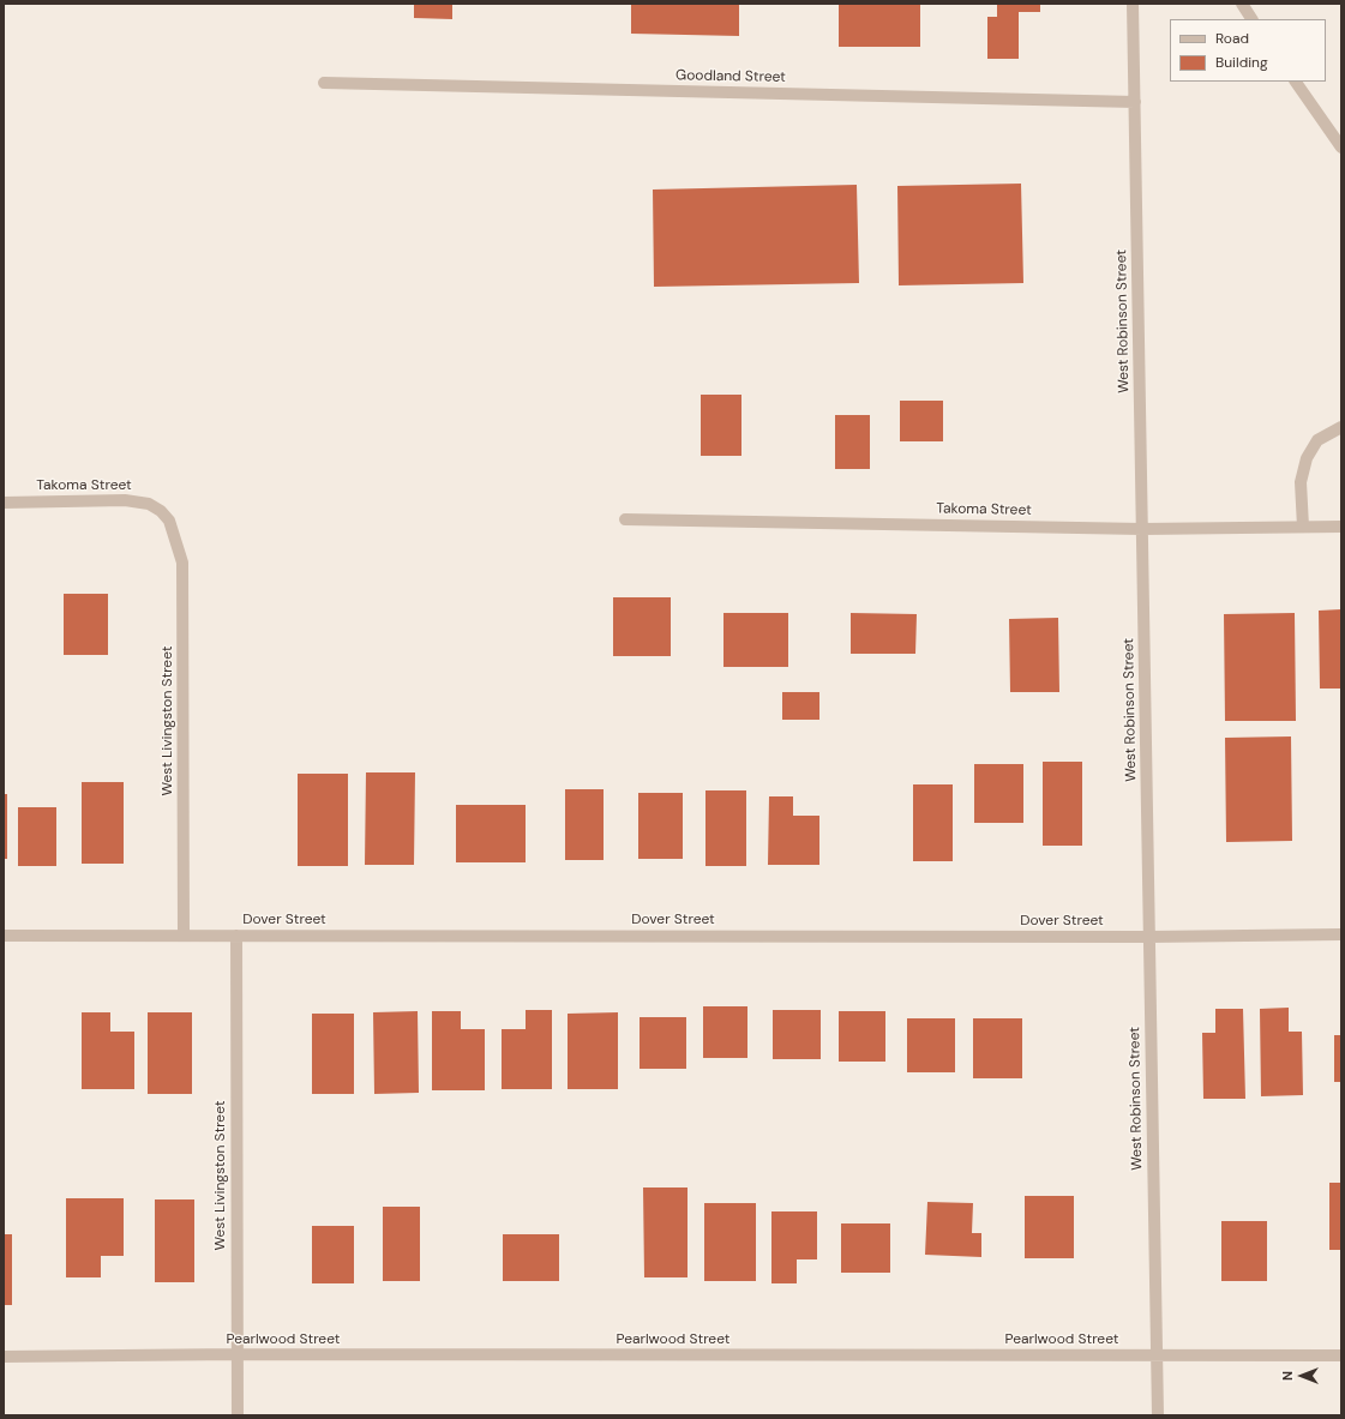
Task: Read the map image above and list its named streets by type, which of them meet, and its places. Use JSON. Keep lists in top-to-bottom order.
{
  "streets": {
    "street": [
      "Goodland Street",
      "West Robinson Street",
      "Takoma Street",
      "West Livingston Street",
      "Dover Street",
      "Pearlwood Street"
    ]
  },
  "crossings": [
    ["Goodland Street", "West Robinson Street"],
    ["West Robinson Street", "Takoma Street"],
    ["West Robinson Street", "Dover Street"],
    ["West Robinson Street", "Pearlwood Street"],
    ["Takoma Street", "West Livingston Street"],
    ["West Livingston Street", "Dover Street"],
    ["West Livingston Street", "Pearlwood Street"]
  ],
  "legend": ["Road", "Building"],
  "north": "left"
}
